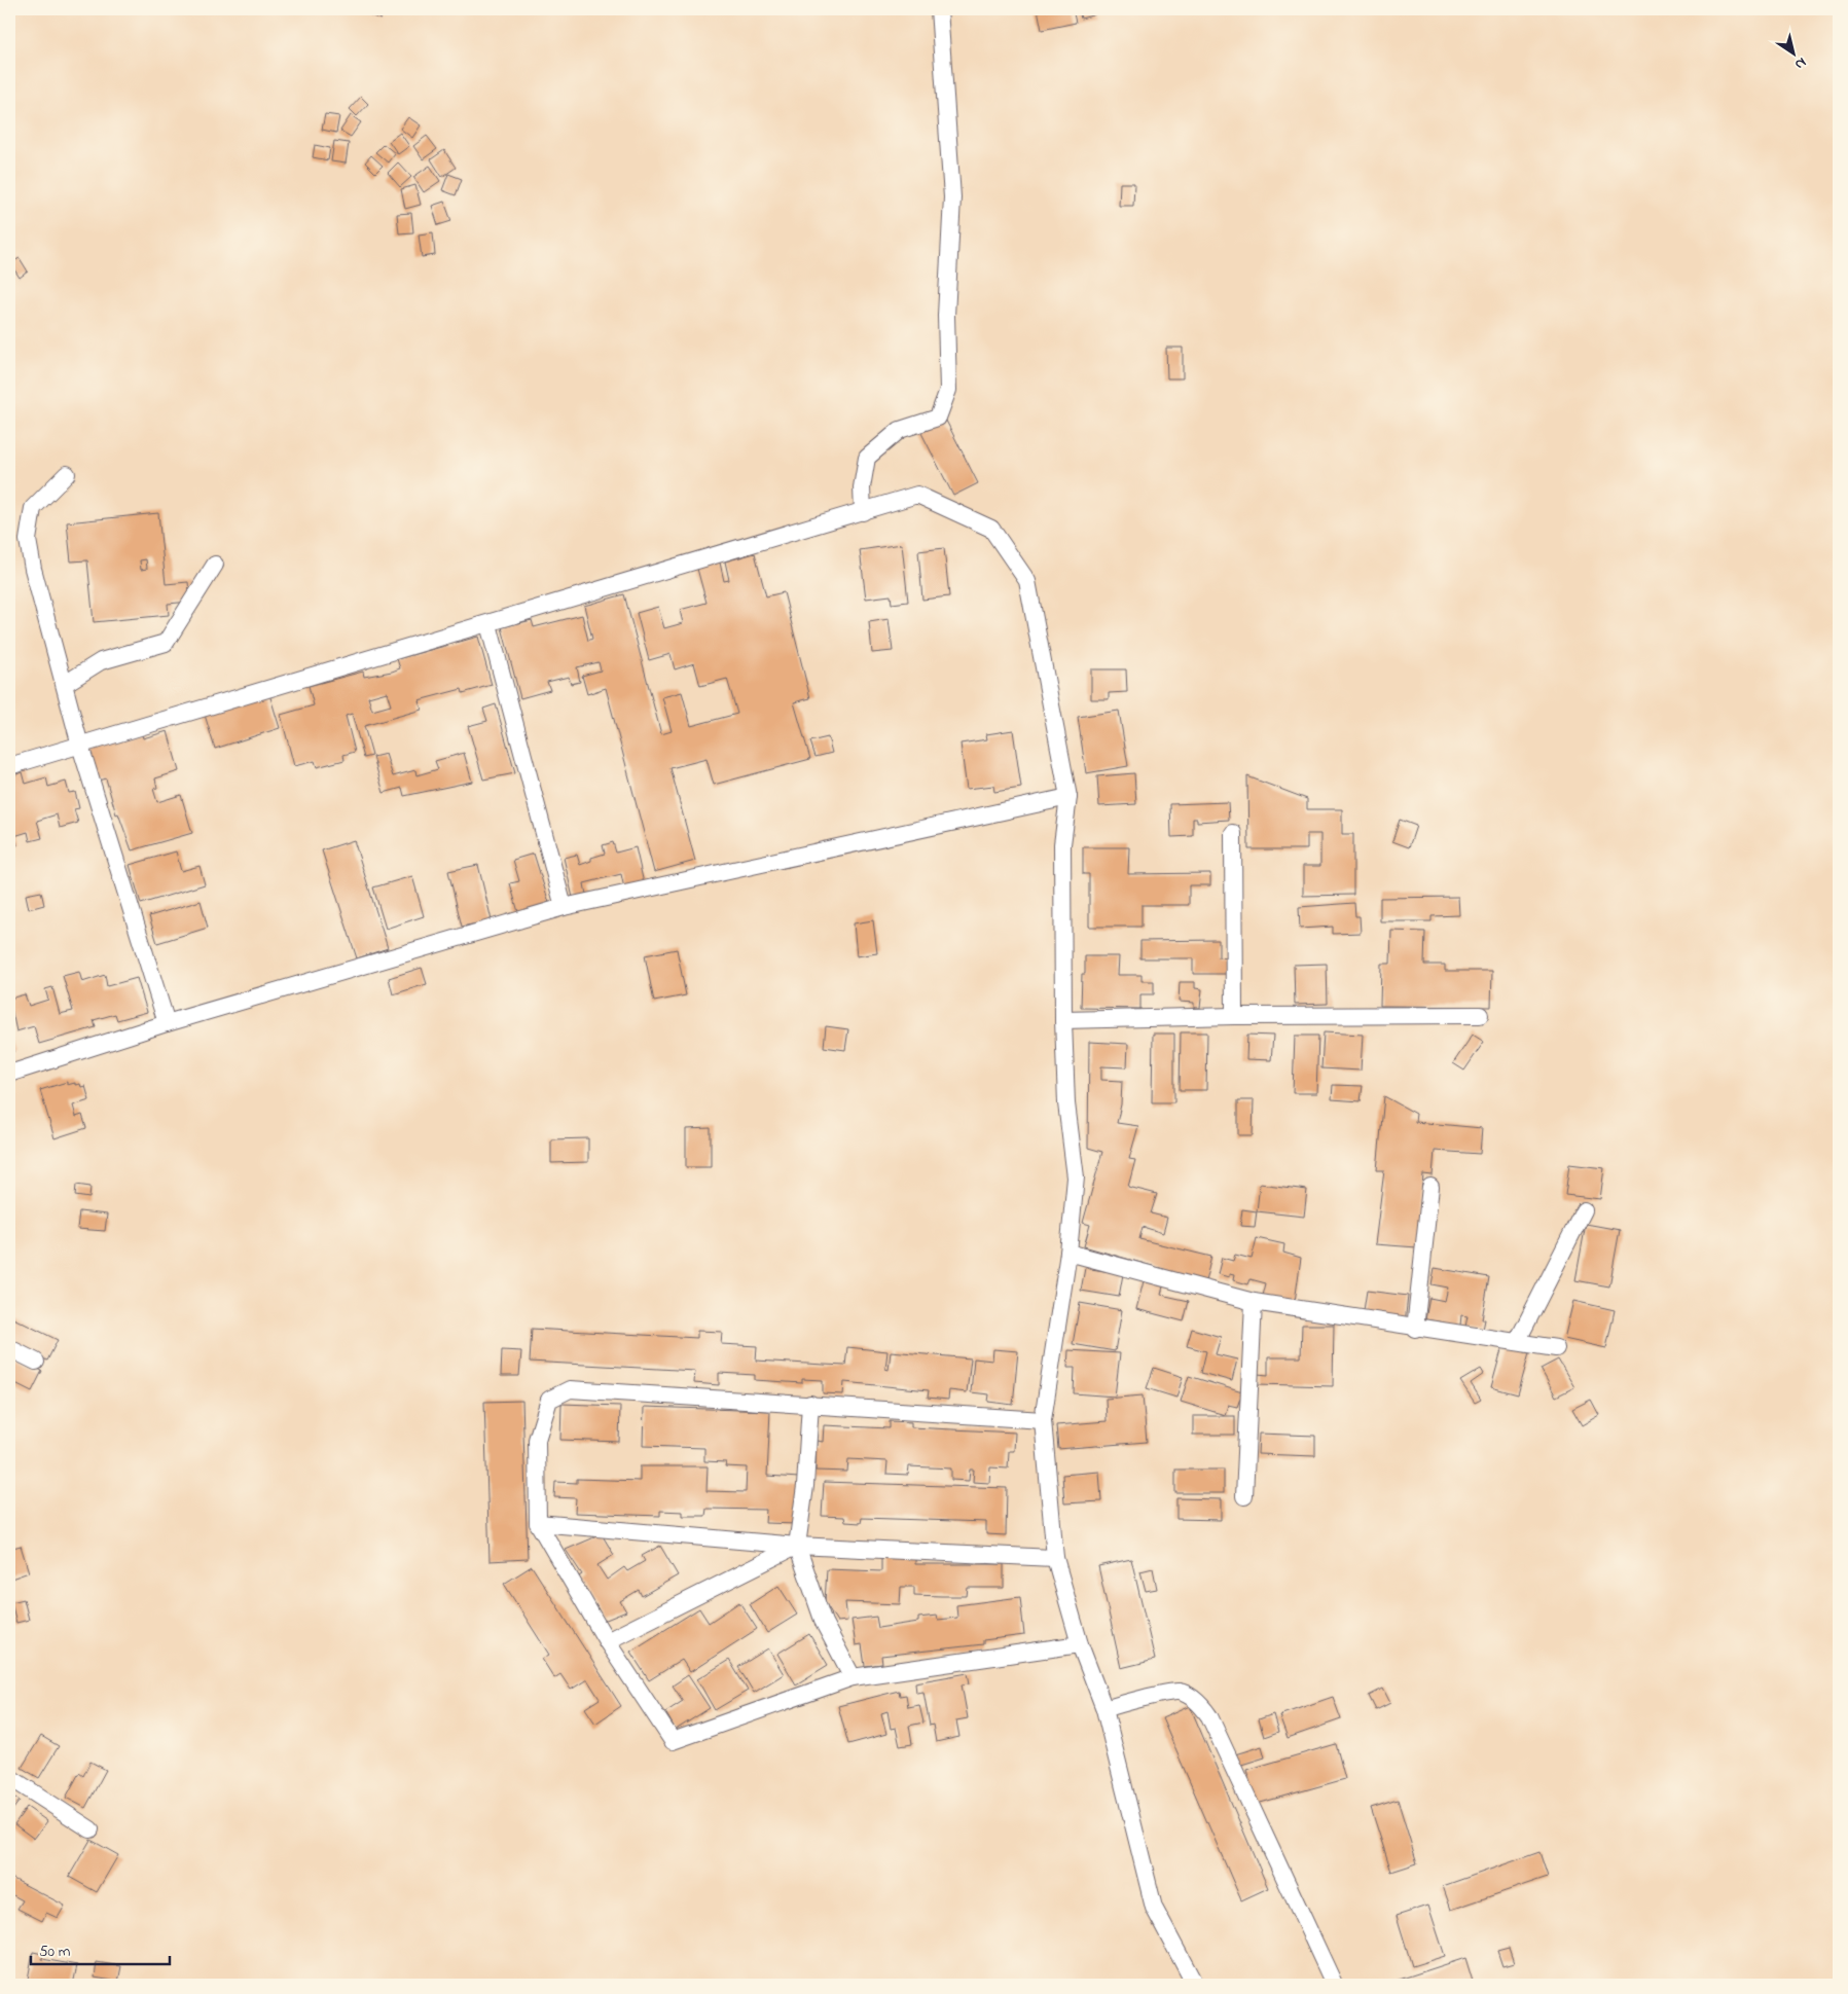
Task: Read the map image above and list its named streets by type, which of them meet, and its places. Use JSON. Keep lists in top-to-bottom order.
{
  "scale_bar": "50 m",
  "north": "bottom right"
}
